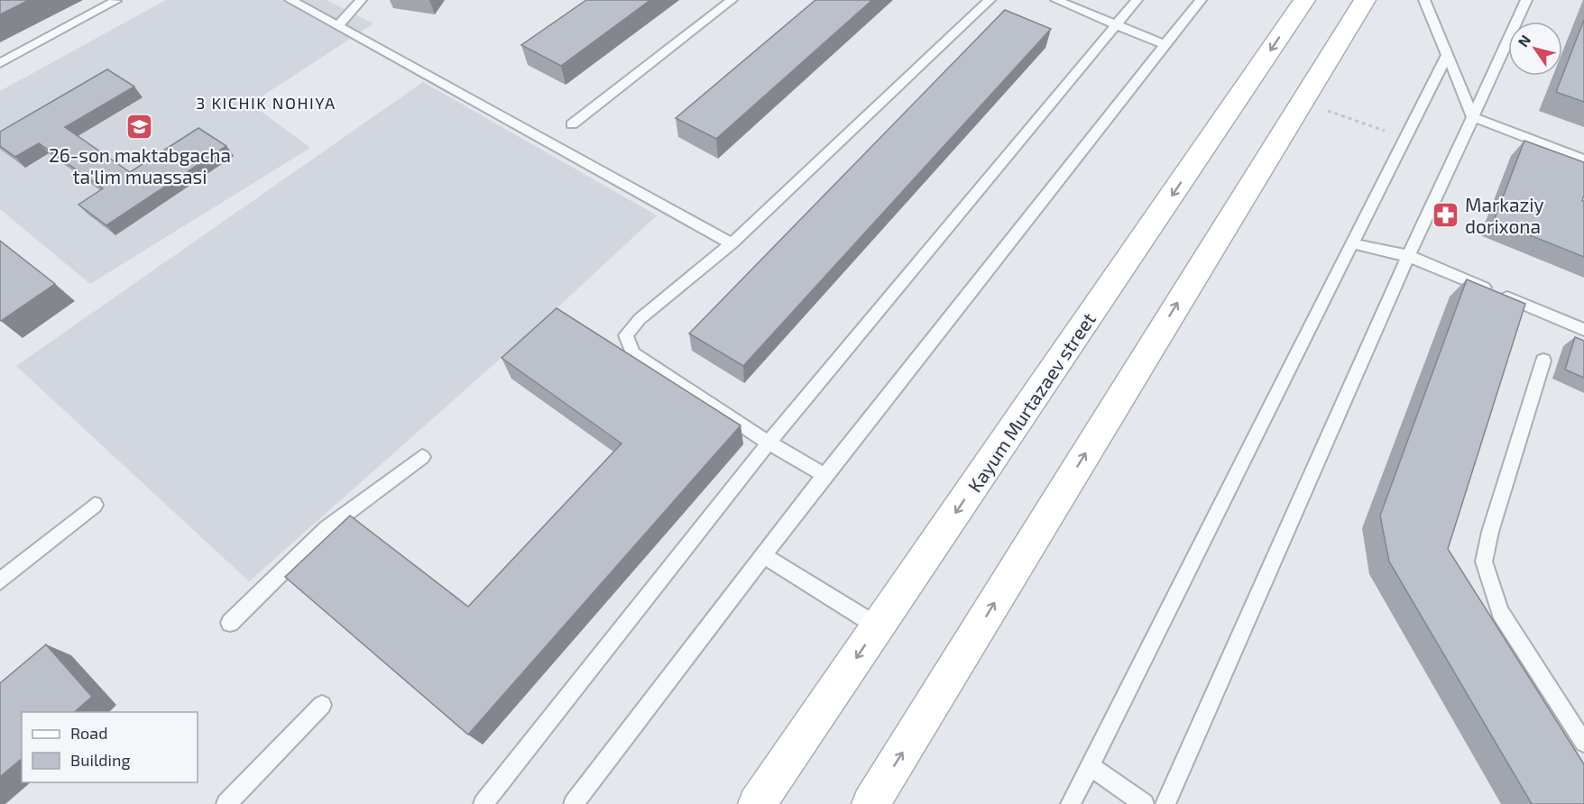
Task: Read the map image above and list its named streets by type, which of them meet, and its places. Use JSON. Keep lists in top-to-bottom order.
{
  "streets": {
    "street": ["Kayum Murtazaev street"]
  },
  "districts": ["3 KICHIK NOHIYA"],
  "places": {
    "school or university": ["26-son maktabgacha ta'lim muassasi"],
    "pharmacy": ["Markaziy dorixona"]
  },
  "legend": ["Road", "Building"],
  "north": "top left"
}
